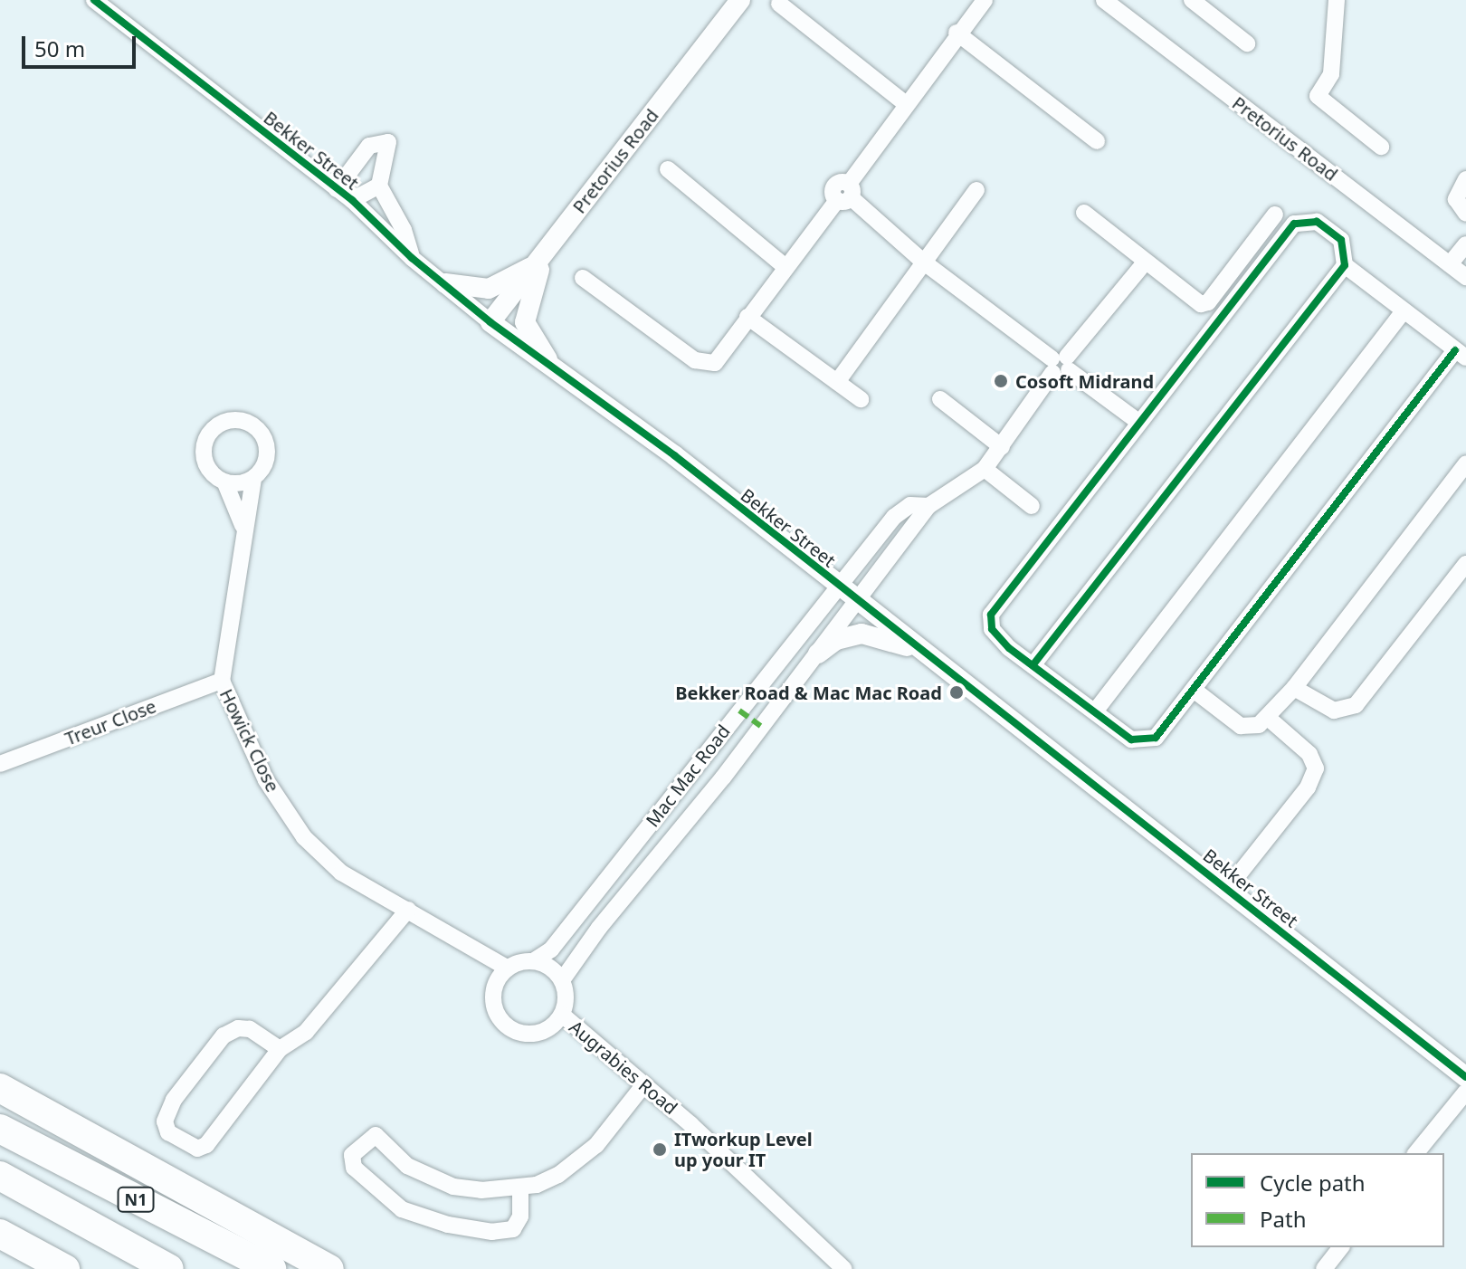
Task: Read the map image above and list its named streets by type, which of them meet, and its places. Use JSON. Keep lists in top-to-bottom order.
{
  "streets": {
    "highway": ["N1"],
    "street": [
      "Pretorius Road",
      "Bekker Street",
      "Treur Close",
      "Howick Close",
      "Mac Mac Road",
      "Augrabies Road"
    ]
  },
  "crossings": [
    ["Pretorius Road", "Bekker Street"],
    ["Bekker Street", "Mac Mac Road"],
    ["Treur Close", "Howick Close"],
    ["Howick Close", "Mac Mac Road"],
    ["Howick Close", "Augrabies Road"],
    ["Mac Mac Road", "Augrabies Road"]
  ],
  "places": ["Cosoft Midrand", "Bekker Road & Mac Mac Road", "ITworkup Level up your IT"],
  "legend": ["Cycle path", "Path"],
  "scale_bar": "50 m"
}
